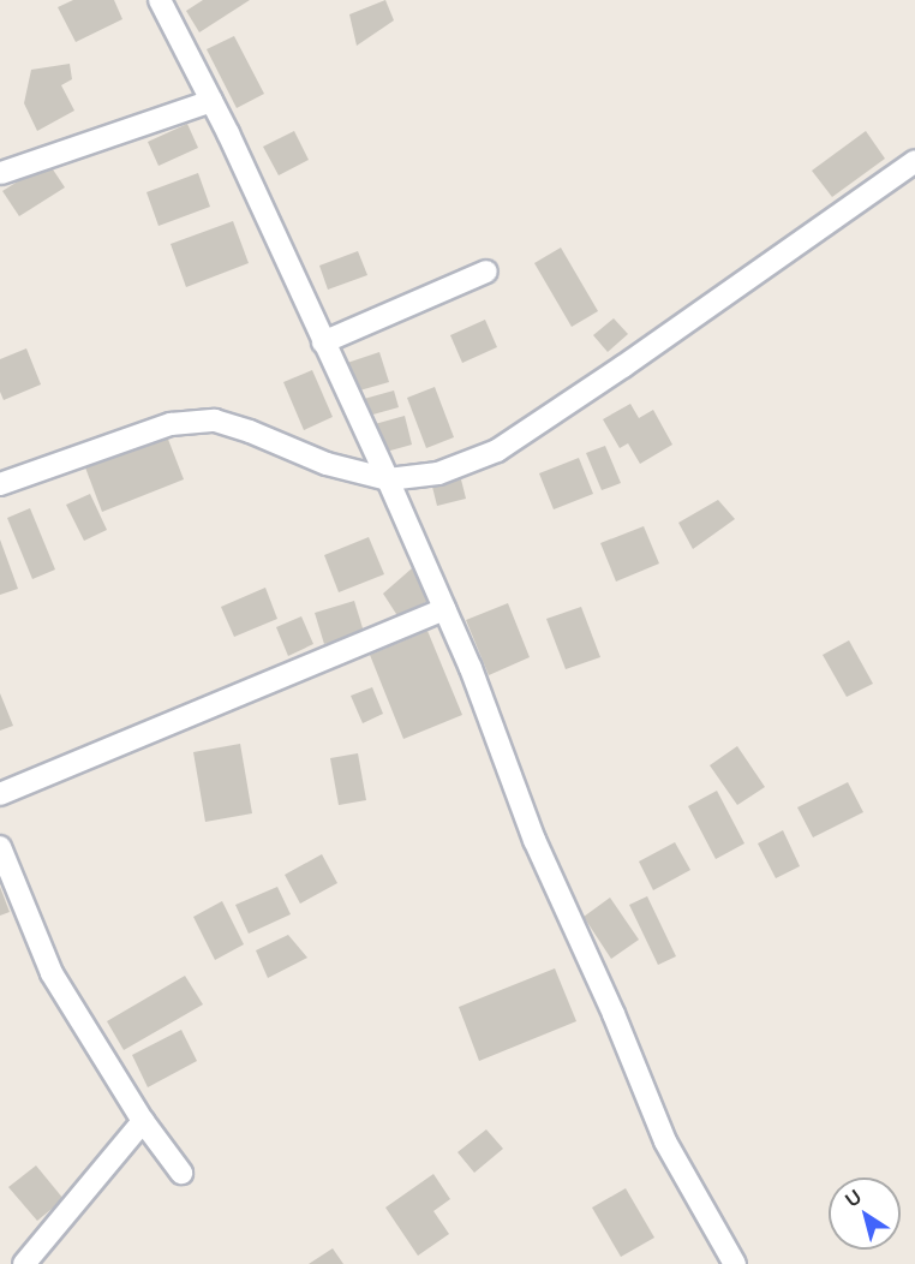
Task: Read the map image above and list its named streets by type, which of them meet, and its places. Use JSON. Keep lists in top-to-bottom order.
{
  "north": "top left"
}
